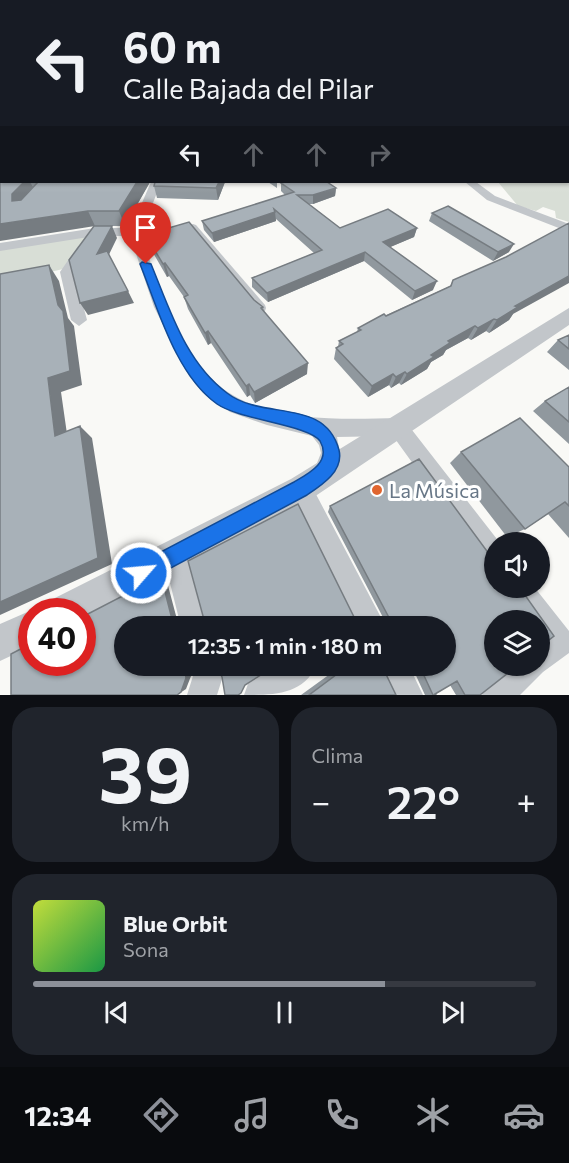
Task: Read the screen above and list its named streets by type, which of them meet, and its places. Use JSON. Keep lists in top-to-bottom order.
{
  "places": ["La Música"],
  "page": {
    "turn": ["60 m", "Calle Bajada del Pilar"],
    "limit": "40",
    "trip": "12:35 · 1 min · 180 m",
    "tile": [
      ["39", "km/h"],
      "Clima"
    ],
    "heat": ["−", "22°", "+"],
    "song": ["Blue Orbit", "Sona"],
    "tabs": "12:34"
  }
}
